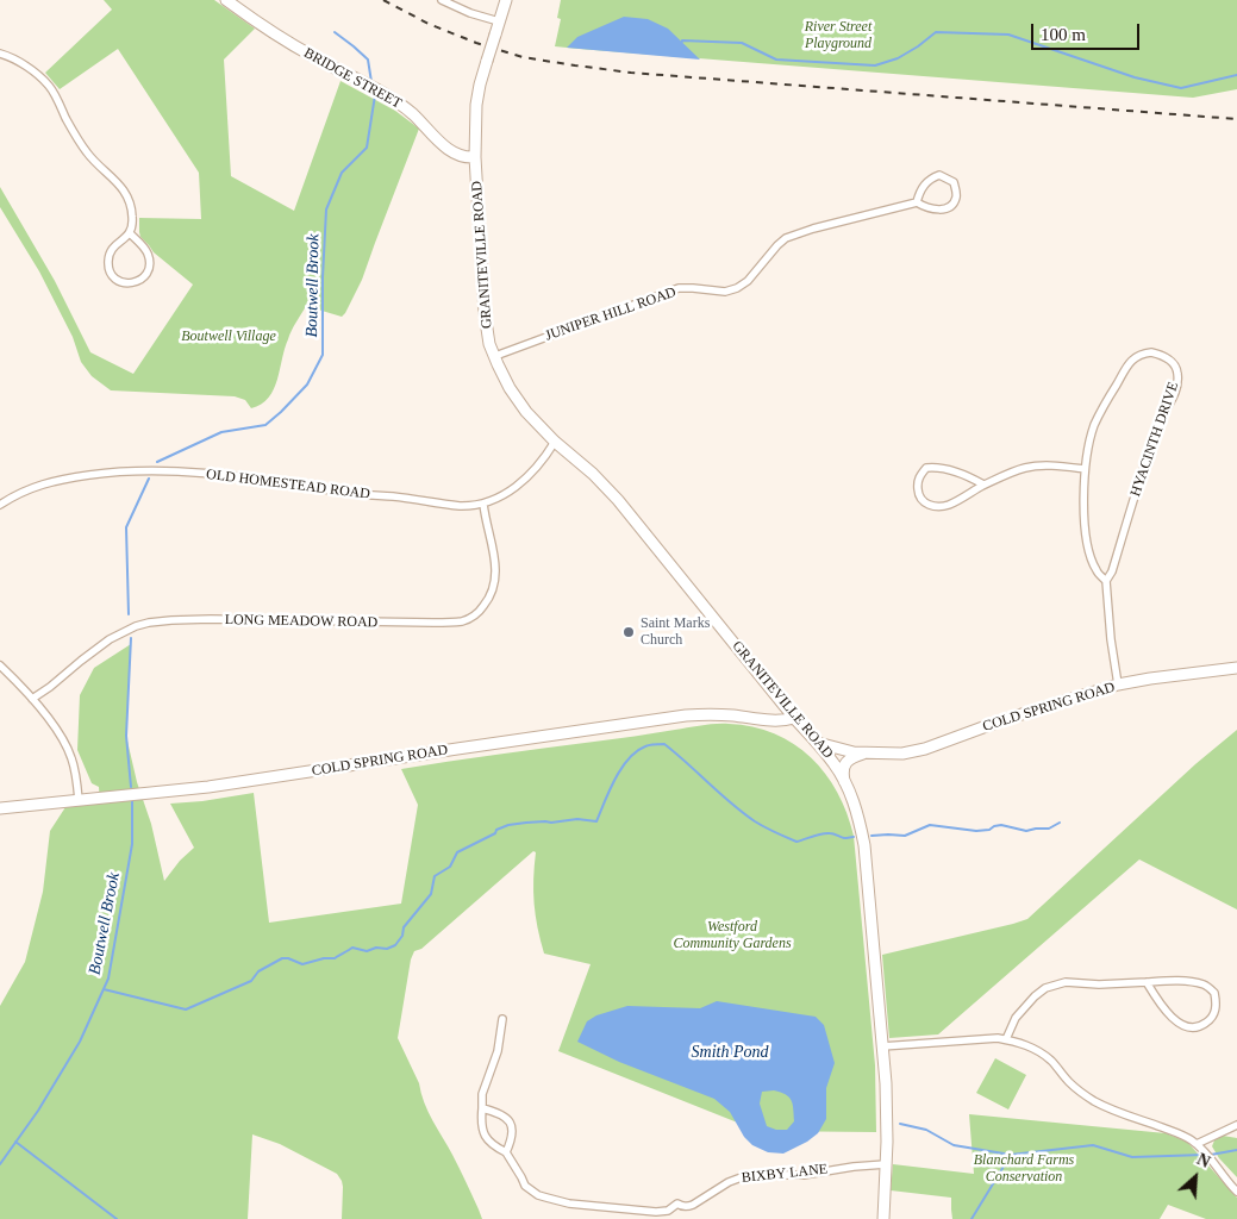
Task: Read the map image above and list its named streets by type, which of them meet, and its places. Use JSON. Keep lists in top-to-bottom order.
{
  "streets": {
    "main road": ["BRIDGE STREET", "GRANITEVILLE ROAD", "COLD SPRING ROAD"],
    "street": [
      "JUNIPER HILL ROAD",
      "HYACINTH DRIVE",
      "OLD HOMESTEAD ROAD",
      "LONG MEADOW ROAD",
      "BIXBY LANE"
    ]
  },
  "crossings": [
    ["BRIDGE STREET", "GRANITEVILLE ROAD"],
    ["GRANITEVILLE ROAD", "JUNIPER HILL ROAD"],
    ["GRANITEVILLE ROAD", "OLD HOMESTEAD ROAD"],
    ["GRANITEVILLE ROAD", "COLD SPRING ROAD"],
    ["GRANITEVILLE ROAD", "BIXBY LANE"],
    ["HYACINTH DRIVE", "COLD SPRING ROAD"],
    ["OLD HOMESTEAD ROAD", "LONG MEADOW ROAD"]
  ],
  "water": ["Boutwell Brook", "Smith Pond"],
  "parks": [
    "River Street Playground",
    "Boutwell Village",
    "Westford Community Gardens",
    "Blanchard Farms Conservation"
  ],
  "places": ["Saint Marks Church"],
  "scale_bar": "100 m",
  "north": "top right"
}
